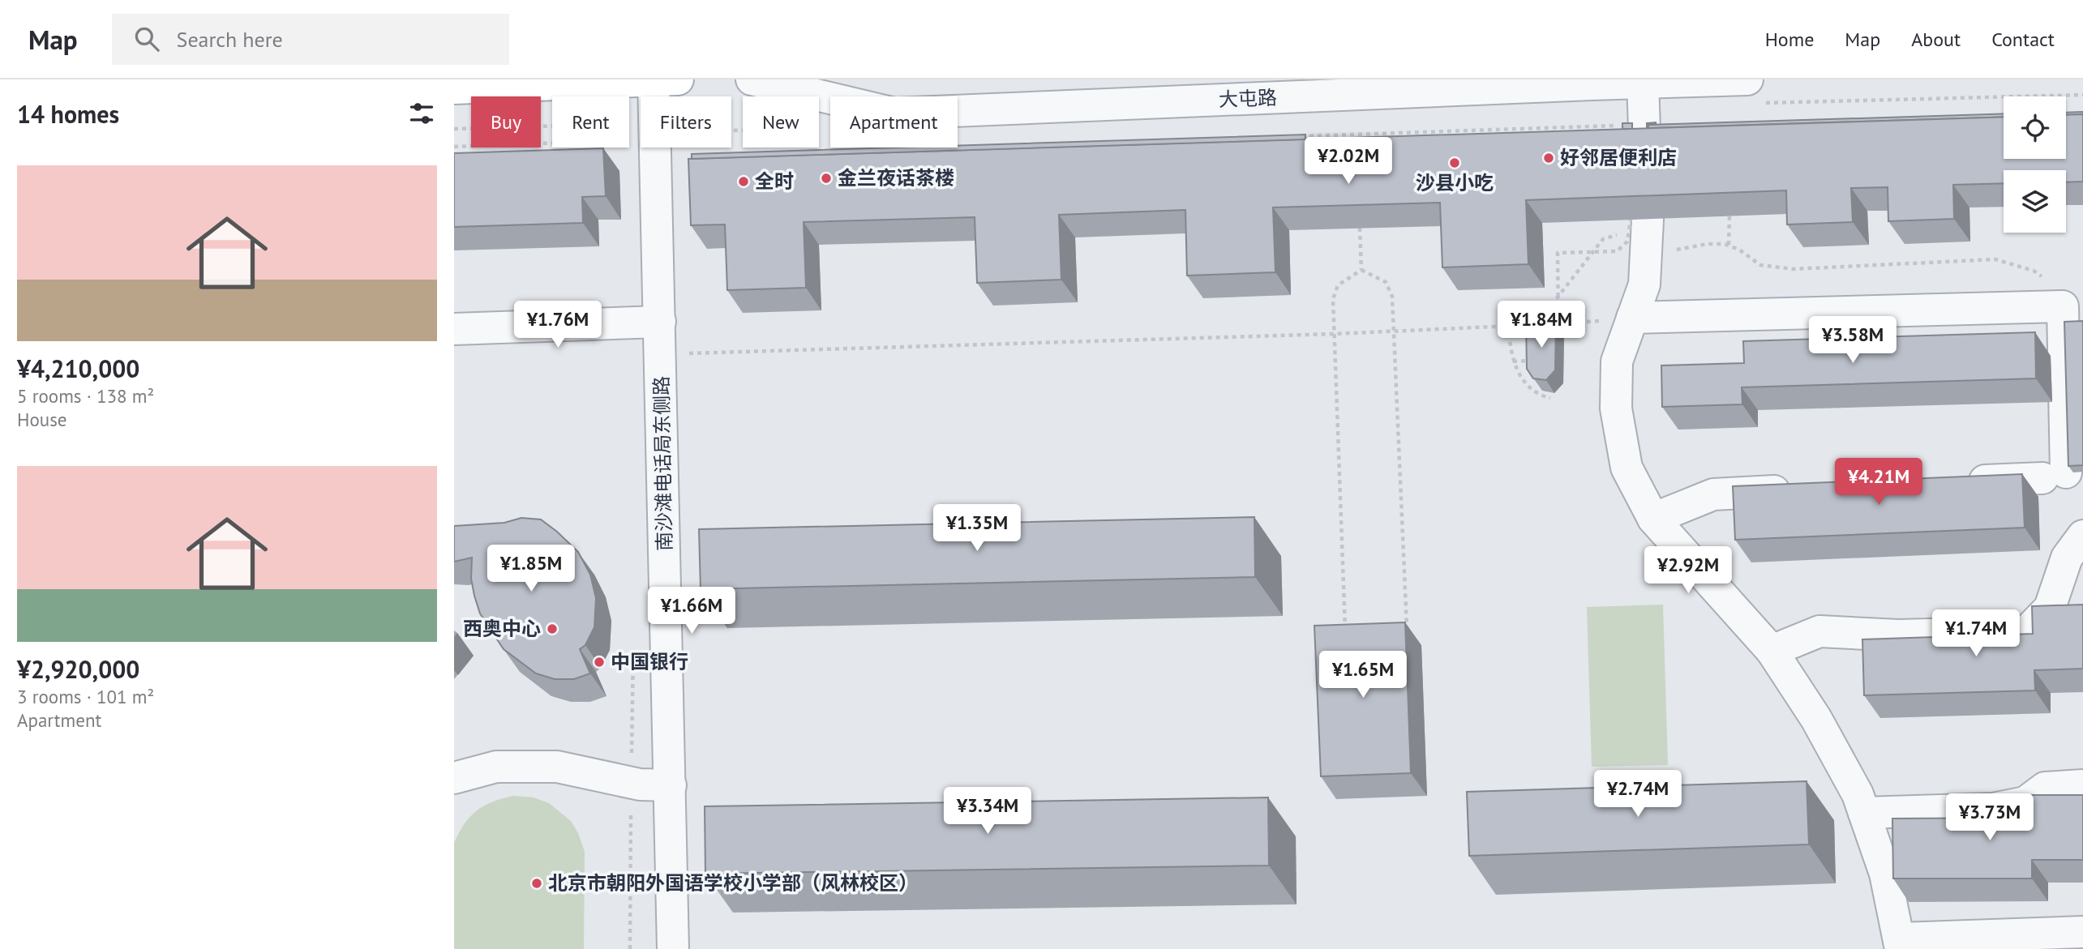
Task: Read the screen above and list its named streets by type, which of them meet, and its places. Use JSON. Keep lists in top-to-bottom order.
{
  "streets": {
    "street": ["大屯路", "南沙滩电话局东侧路"]
  },
  "places": [
    "好邻居便利店",
    "沙县小吃",
    "金兰夜话茶楼",
    "全时",
    "西奥中心",
    "中国银行",
    "北京市朝阳外国语学校小学部（风林校区）"
  ],
  "page": {
    "header": "Map",
    "search": "Search here",
    "nav": [
      "Home",
      "Map",
      "About",
      "Contact"
    ],
    "heading": "14 homes",
    "chip": [
      "Buy",
      "Rent",
      "Filters",
      "New",
      "Apartment"
    ],
    "price": [
      "¥2.02M",
      "¥1.76M",
      "¥1.84M",
      "¥3.58M",
      "¥4.21M",
      "¥1.35M",
      "¥1.85M",
      "¥2.92M",
      "¥1.66M",
      "¥1.74M",
      "¥1.65M",
      "¥2.74M",
      "¥3.34M",
      "¥3.73M"
    ],
    "list": [
      {
        "name": "¥4,210,000",
        "note": "5 rooms · 138 m² · House"
      },
      {
        "name": "¥2,920,000",
        "note": "3 rooms · 101 m² · Apartment"
      }
    ]
  }
}
